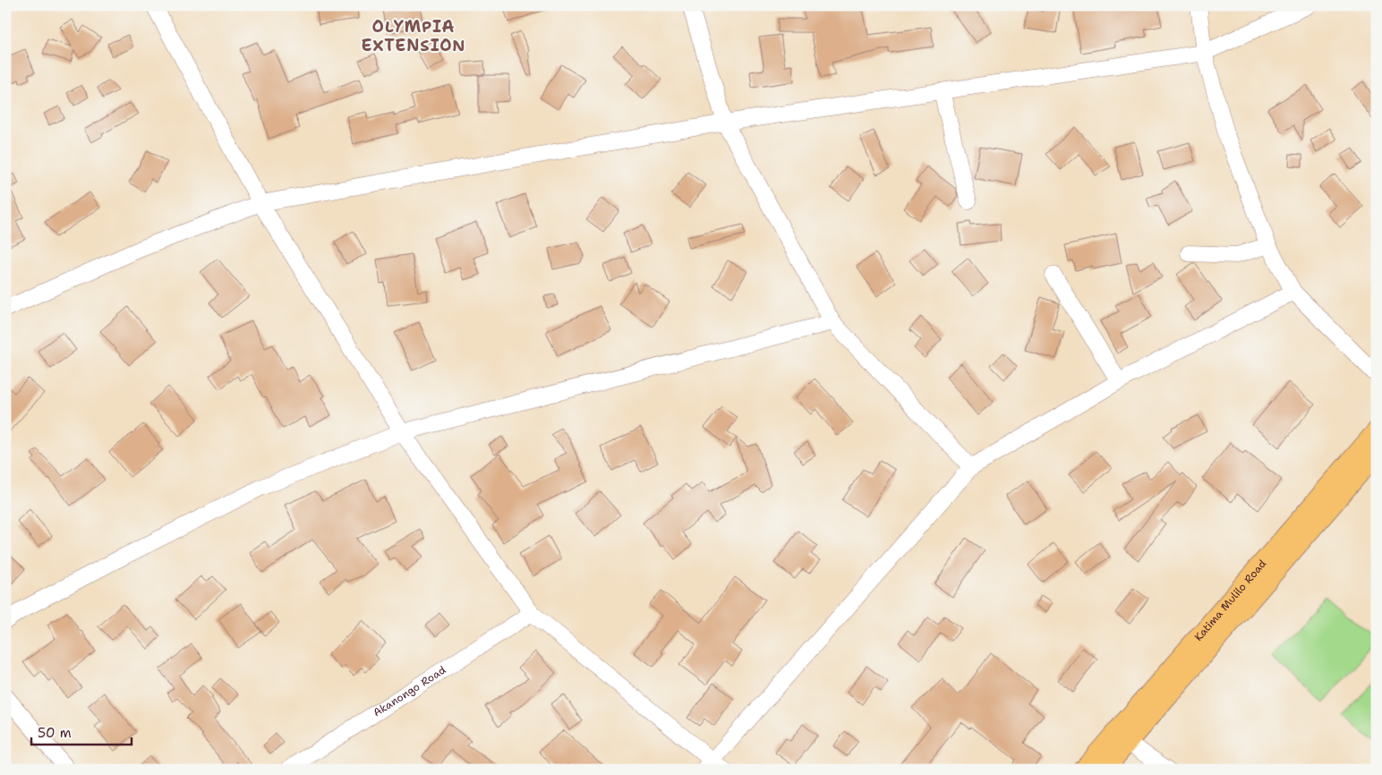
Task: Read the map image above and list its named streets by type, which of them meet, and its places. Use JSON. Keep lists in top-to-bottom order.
{
  "streets": {
    "main road": ["Katima Mulilo Road"],
    "street": ["Akanongo Road"]
  },
  "districts": ["OLYMPIA EXTENSION"],
  "scale_bar": "50 m"
}
